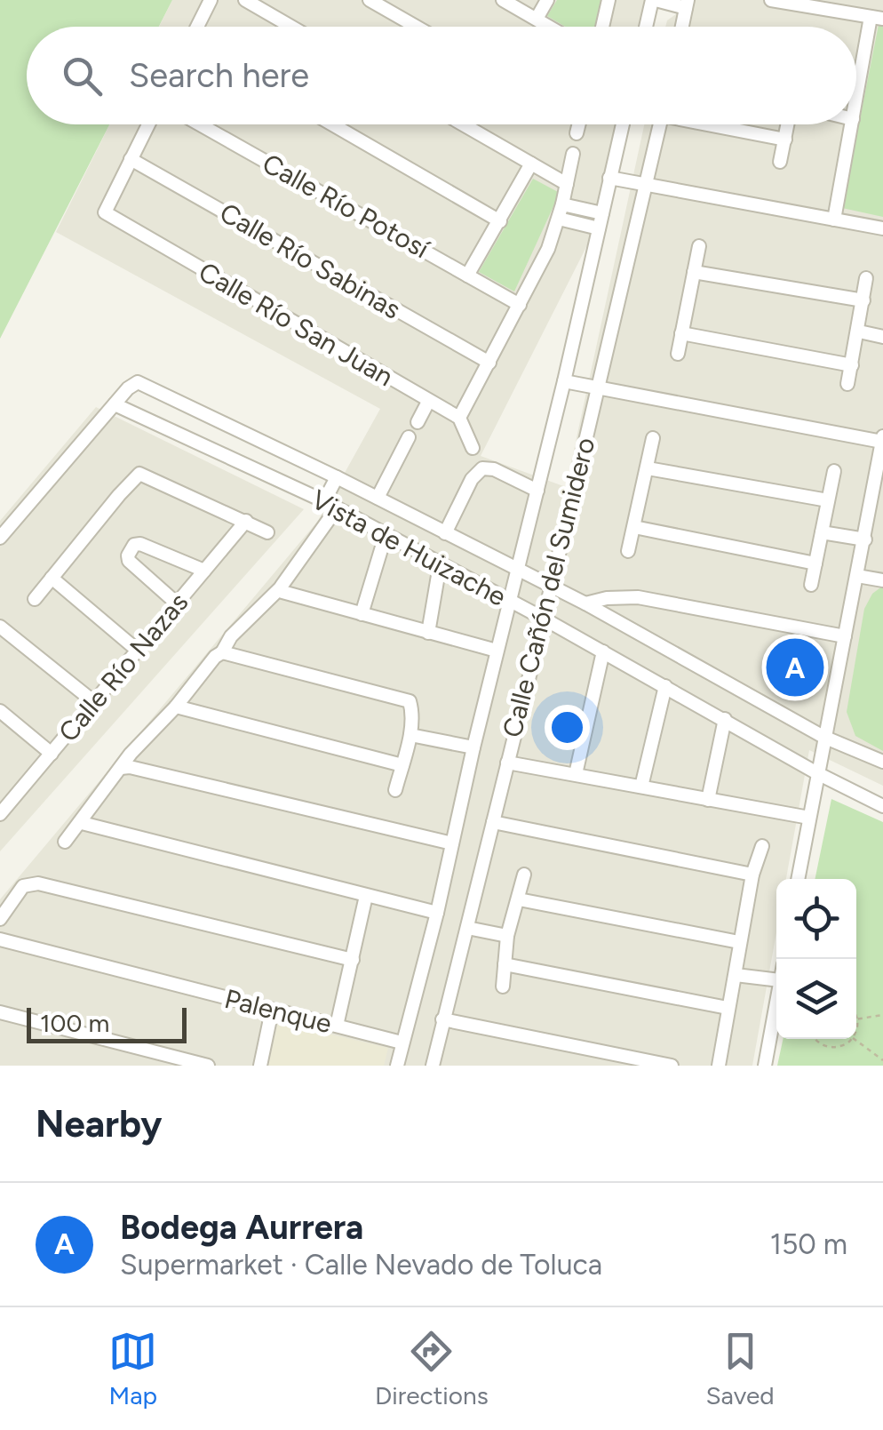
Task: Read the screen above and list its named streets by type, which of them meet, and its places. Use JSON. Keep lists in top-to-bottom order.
{
  "streets": {
    "street": [
      "Calle Río Potosí",
      "Calle Río Sabinas",
      "Calle Río San Juan",
      "Vista de Huizache",
      "Calle Cañón del Sumidero",
      "Calle Río Nazas",
      "Palenque"
    ]
  },
  "crossings": [
    ["Calle Río Sabinas", "Calle Río San Juan"],
    ["Vista de Huizache", "Calle Cañón del Sumidero"],
    ["Calle Cañón del Sumidero", "Palenque"]
  ],
  "scale_bar": "100 m",
  "page": {
    "search": "Search here",
    "pins": "A",
    "scale": "100 m",
    "heading": "Nearby",
    "list": [
      {
        "mark": "A",
        "name": "Bodega Aurrera",
        "note": "Supermarket · Calle Nevado de Toluca",
        "value": "150 m"
      }
    ],
    "nav": ["Map", "Directions", "Saved"]
  }
}
